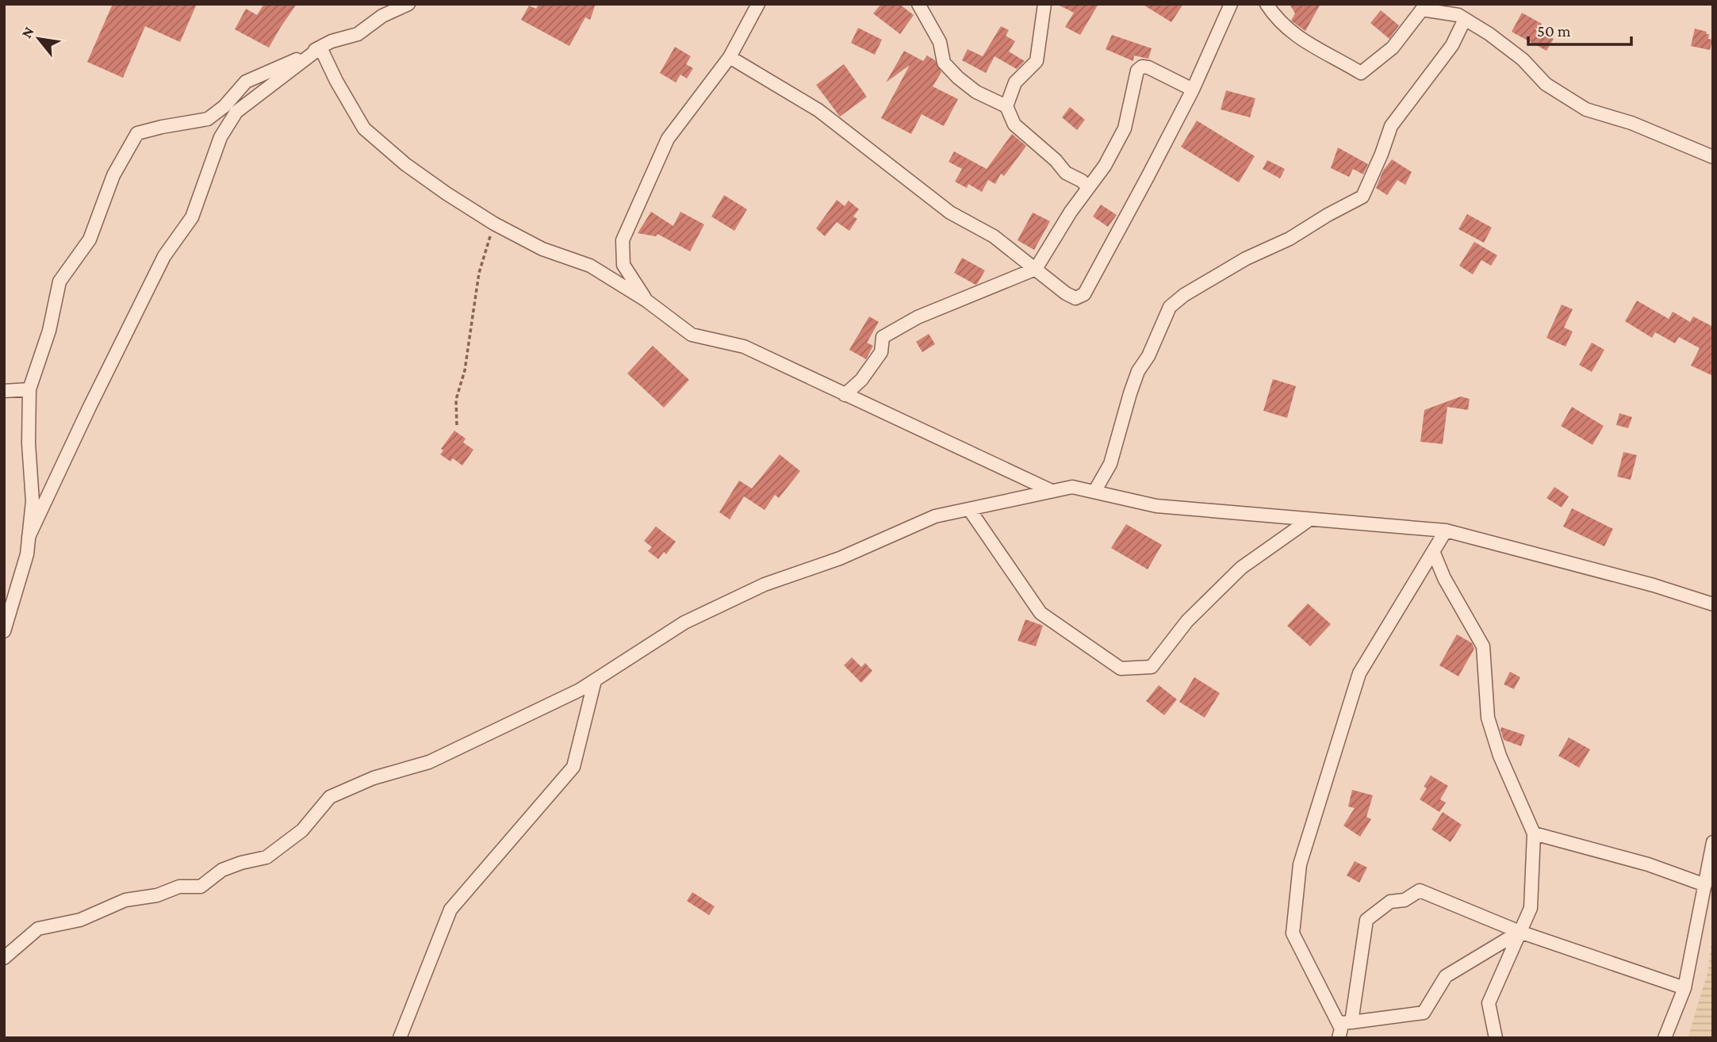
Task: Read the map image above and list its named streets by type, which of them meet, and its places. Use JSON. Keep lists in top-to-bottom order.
{
  "scale_bar": "50 m",
  "north": "top left"
}
